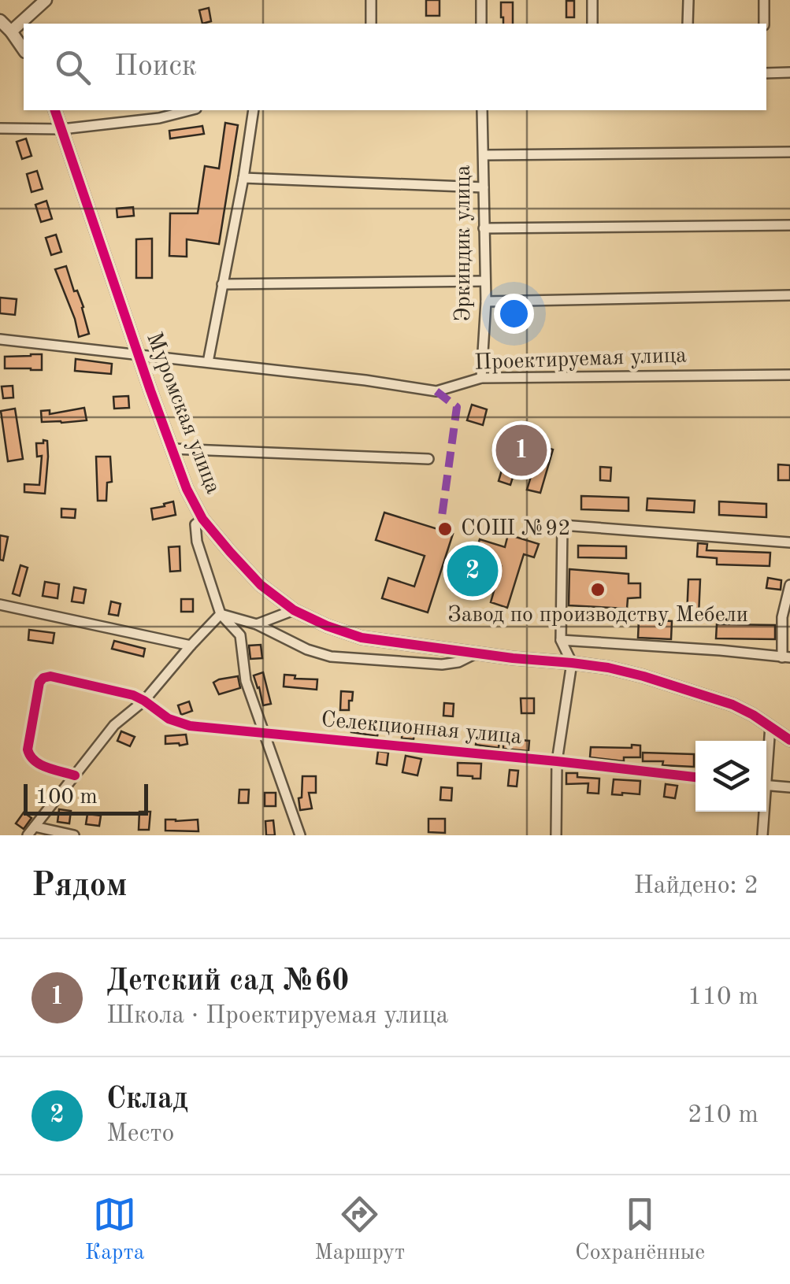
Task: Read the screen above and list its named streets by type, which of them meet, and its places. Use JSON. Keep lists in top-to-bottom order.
{
  "streets": {
    "street": [
      "Эркиндик улица",
      "Проектируемая улица",
      "Муромская улица",
      "Селекционная улица"
    ]
  },
  "crossings": [
    ["Эркиндик улица", "Проектируемая улица"],
    ["Проектируемая улица", "Муромская улица"]
  ],
  "places": ["СОШ №92", "Завод по производству Мебели"],
  "scale_bar": "100 m",
  "page": {
    "search": "Поиск",
    "pins": ["1", "2"],
    "scale": "100 m",
    "heading": ["Рядом", "Найдено: 2"],
    "list": [
      {
        "mark": "1",
        "name": "Детский сад №60",
        "note": "Школа · Проектируемая улица",
        "value": "110 m"
      },
      {
        "mark": "2",
        "name": "Склад",
        "note": "Место",
        "value": "210 m"
      }
    ],
    "nav": ["Карта", "Маршрут", "Сохранённые"]
  }
}
